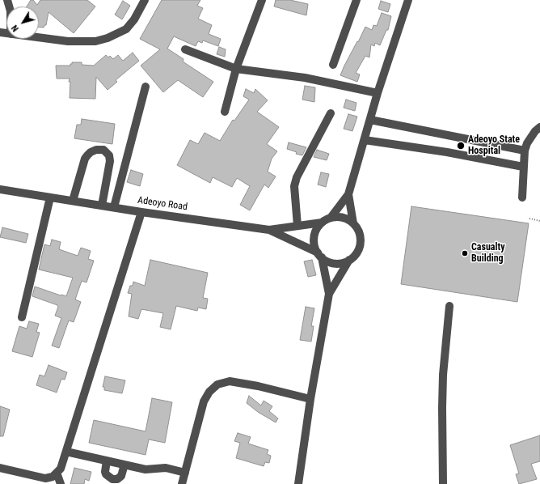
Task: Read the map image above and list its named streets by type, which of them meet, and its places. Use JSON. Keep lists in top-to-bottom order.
{
  "streets": {
    "street": ["Adeoyo Road"]
  },
  "places": ["Adeoyo State Hospital", "Casualty Building"],
  "north": "bottom left"
}
